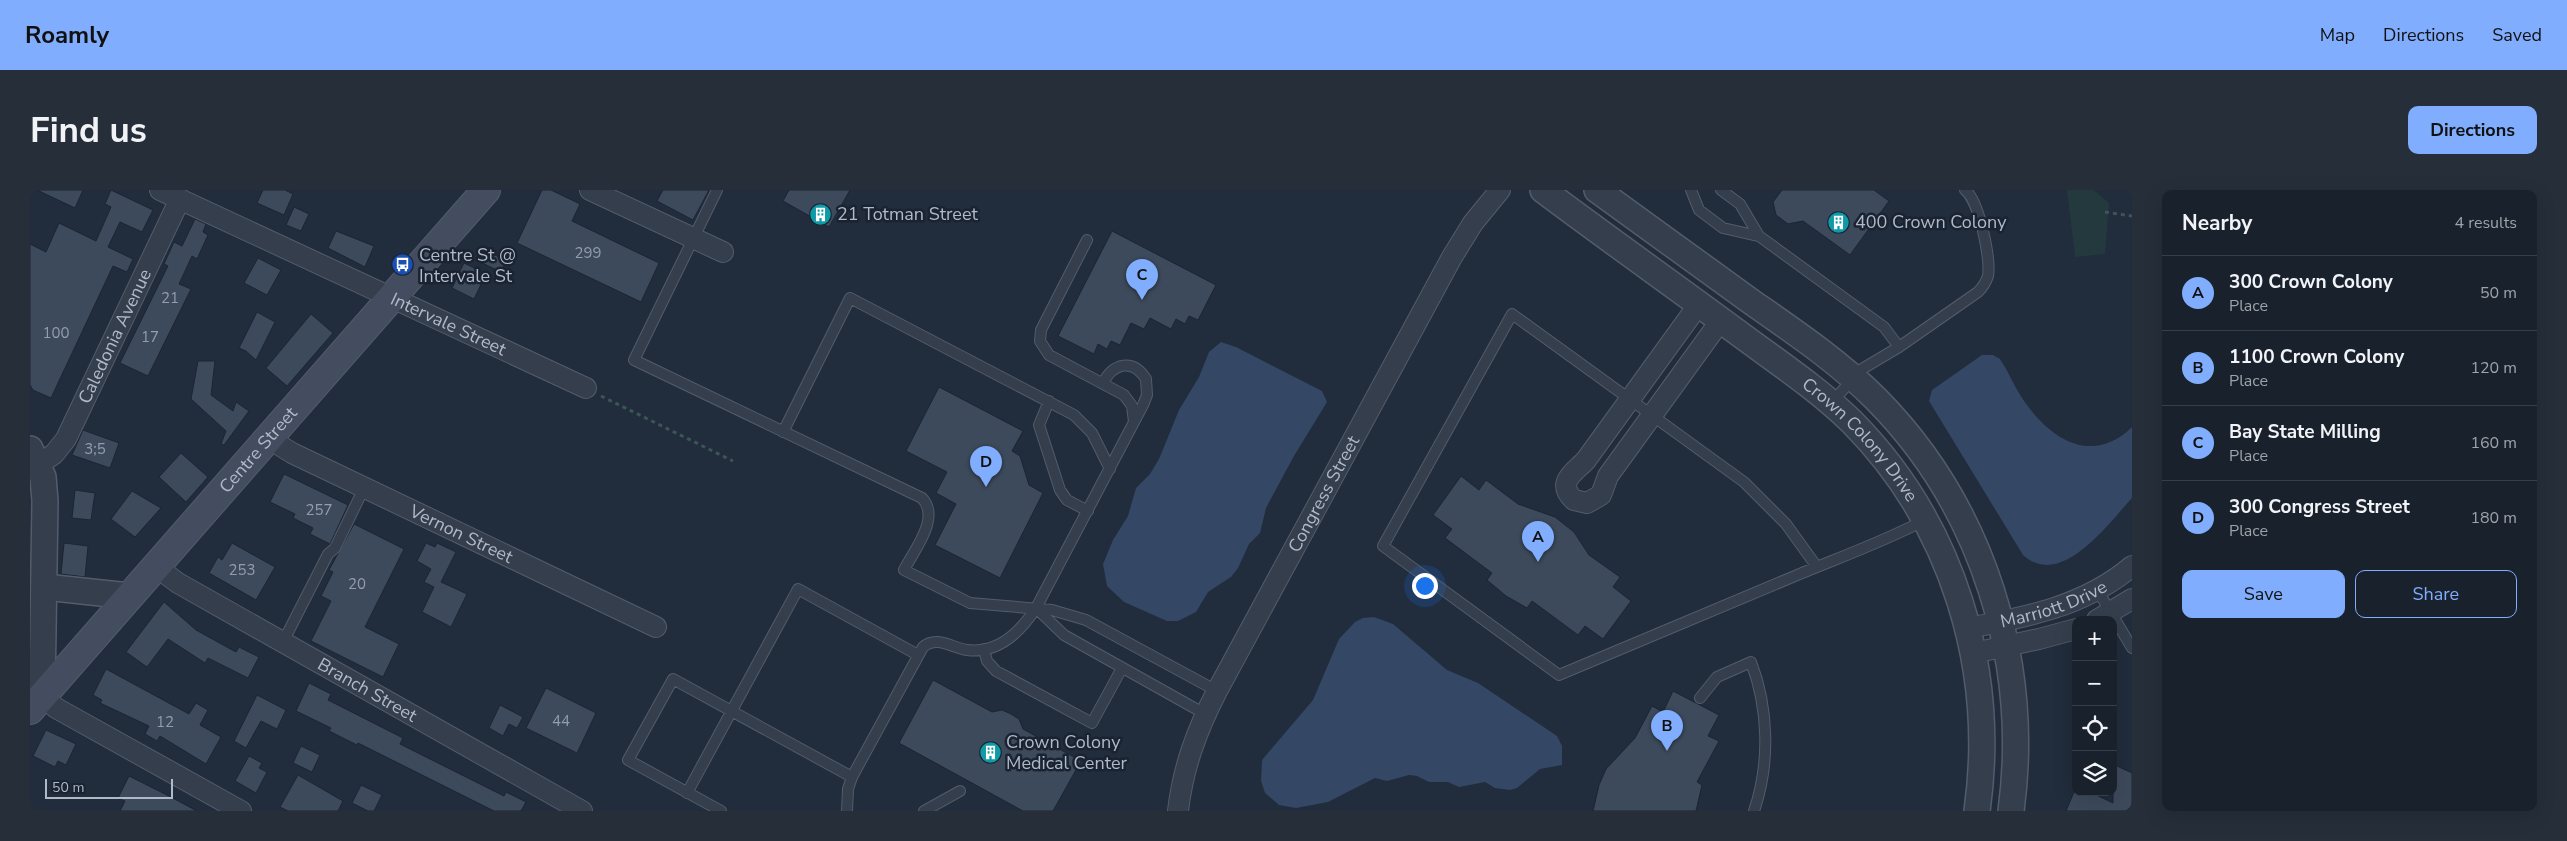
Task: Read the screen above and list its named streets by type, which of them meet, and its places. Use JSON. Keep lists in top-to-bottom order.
{
  "streets": {
    "main road": ["Centre Street"],
    "street": [
      "Intervale Street",
      "Caledonia Avenue",
      "Crown Colony Drive",
      "Congress Street",
      "Vernon Street",
      "Marriott Drive",
      "Branch Street"
    ]
  },
  "crossings": [
    ["Intervale Street", "Caledonia Avenue"],
    ["Intervale Street", "Centre Street"],
    ["Crown Colony Drive", "Marriott Drive"],
    ["Centre Street", "Vernon Street"],
    ["Centre Street", "Branch Street"]
  ],
  "places": {
    "building": ["21 Totman Street", "400 Crown Colony", "Crown Colony Medical Center"],
    "bus stop": ["Centre St @ Intervale St"]
  },
  "house_numbers": [
    "299",
    "21",
    "100",
    "17",
    "3;5",
    "257",
    "253",
    "20",
    "44",
    "12"
  ],
  "scale_bar": "50 m",
  "page": {
    "header": "Roamly",
    "nav": ["Map", "Directions", "Saved"],
    "buttons": [
      "Directions",
      ["Save", "Share"]
    ],
    "title": "Find us",
    "heading": ["Nearby", "4 results"],
    "list": [
      {
        "mark": "A",
        "name": "300 Crown Colony",
        "note": "Place",
        "value": "50 m"
      },
      {
        "mark": "B",
        "name": "1100 Crown Colony",
        "note": "Place",
        "value": "120 m"
      },
      {
        "mark": "C",
        "name": "Bay State Milling",
        "note": "Place",
        "value": "160 m"
      },
      {
        "mark": "D",
        "name": "300 Congress Street",
        "note": "Place",
        "value": "180 m"
      }
    ],
    "pins": [
      "C",
      "D",
      "A",
      "B"
    ],
    "map_buttons": ["+", "−"],
    "scale": "50 m"
  }
}
